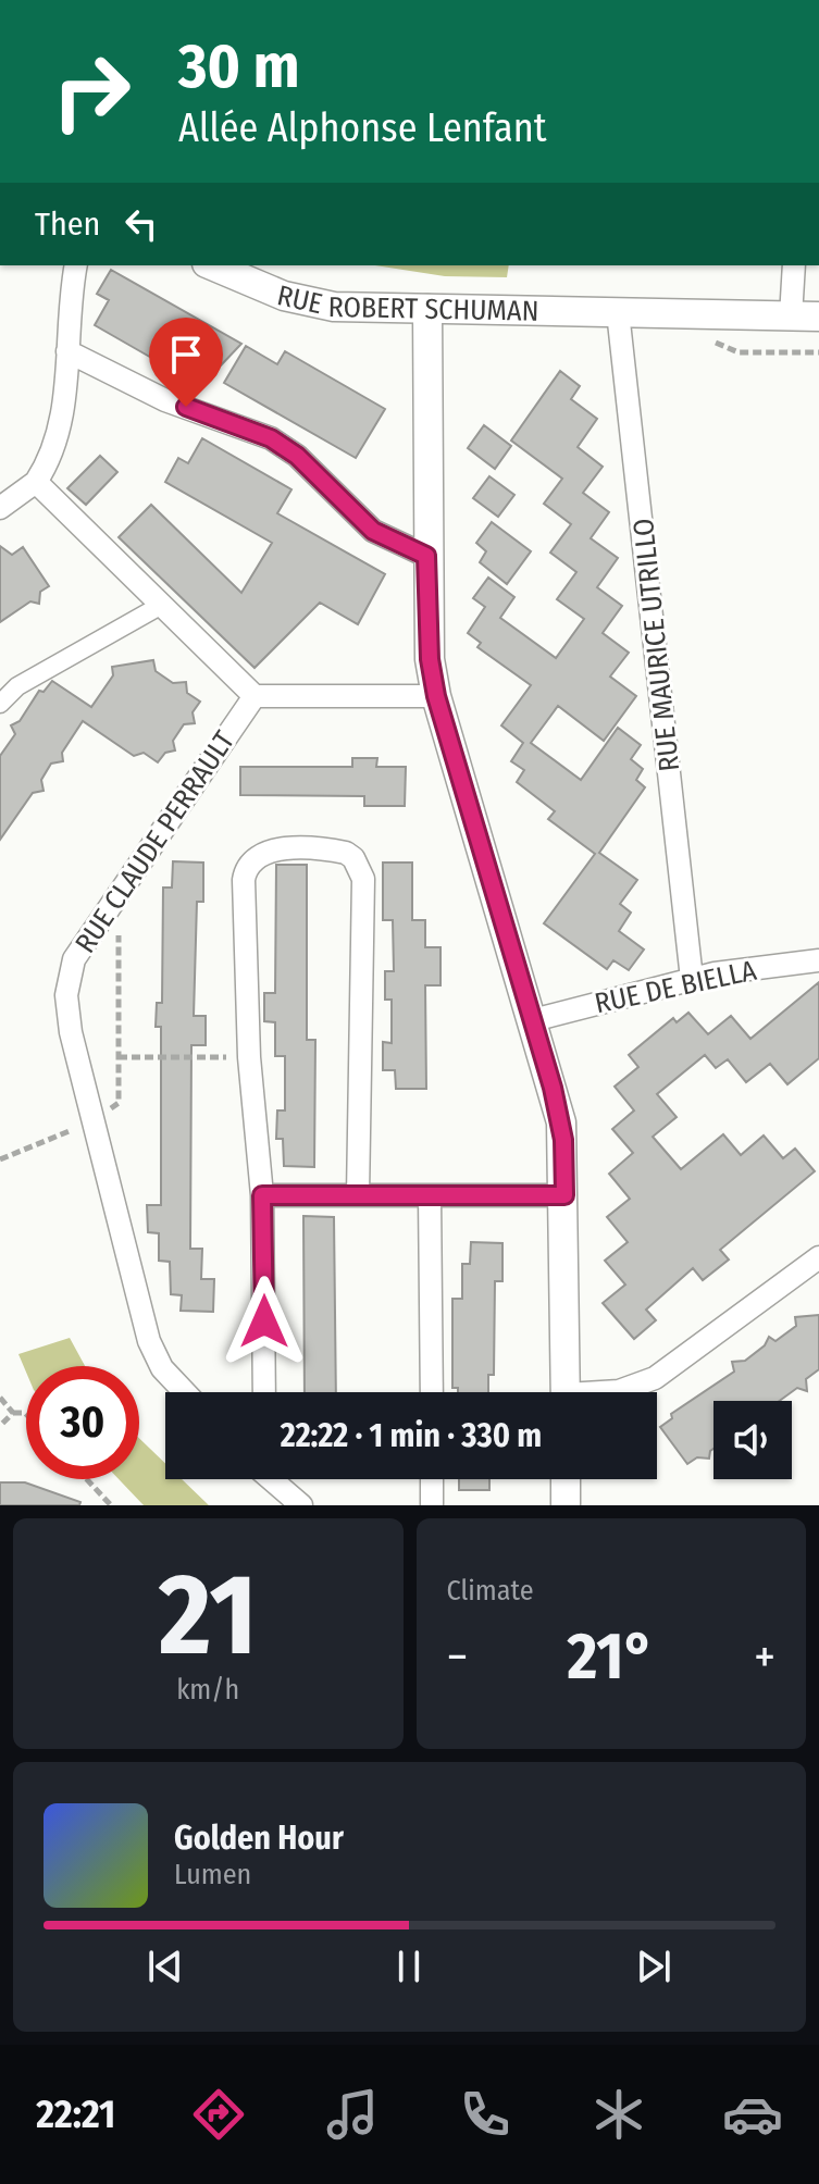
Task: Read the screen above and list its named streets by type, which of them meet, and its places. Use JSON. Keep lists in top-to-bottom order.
{
  "streets": {
    "street": [
      "RUE ROBERT SCHUMAN",
      "RUE MAURICE UTRILLO",
      "RUE CLAUDE PERRAULT",
      "RUE DE BIELLA"
    ]
  },
  "crossings": [
    ["RUE ROBERT SCHUMAN", "RUE MAURICE UTRILLO"],
    ["RUE MAURICE UTRILLO", "RUE DE BIELLA"]
  ],
  "page": {
    "turn": ["30 m", "Allée Alphonse Lenfant"],
    "then": "Then",
    "limit": "30",
    "trip": "22:22 · 1 min · 330 m",
    "tile": [
      ["21", "km/h"],
      "Climate"
    ],
    "heat": ["−", "21°", "+"],
    "song": ["Golden Hour", "Lumen"],
    "tabs": "22:21"
  }
}
